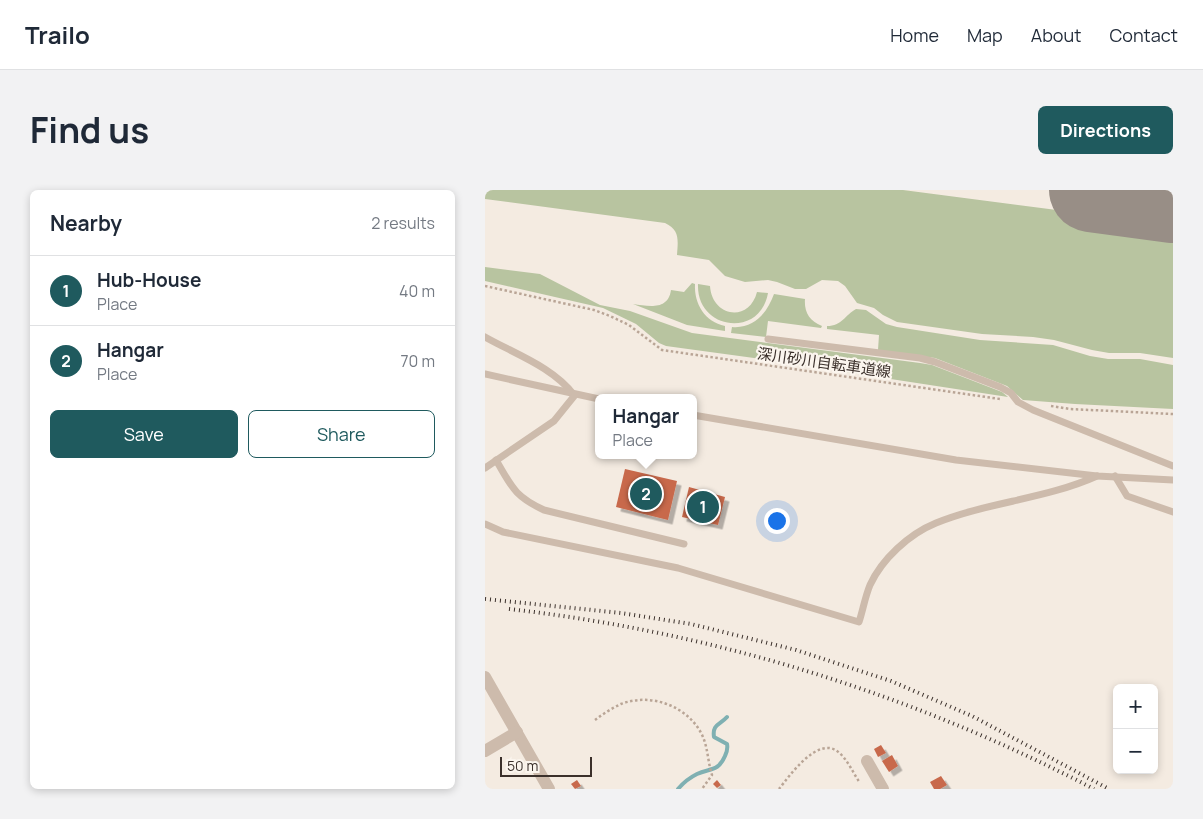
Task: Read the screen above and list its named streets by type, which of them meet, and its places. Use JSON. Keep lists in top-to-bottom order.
{
  "streets": {
    "path": ["深川砂川自転車道線"]
  },
  "scale_bar": "50 m",
  "page": {
    "header": "Trailo",
    "nav": [
      "Home",
      "Map",
      "About",
      "Contact"
    ],
    "title": "Find us",
    "buttons": [
      "Directions",
      ["Save", "Share"]
    ],
    "heading": ["Nearby", "2 results"],
    "list": [
      {
        "mark": "1",
        "name": "Hub-House",
        "note": "Place",
        "value": "40 m"
      },
      {
        "mark": "2",
        "name": "Hangar",
        "note": "Place",
        "value": "70 m"
      }
    ],
    "popup": ["Hangar", "Place"],
    "pins": ["2", "1"],
    "map_buttons": ["+", "−"],
    "scale": "50 m"
  }
}
